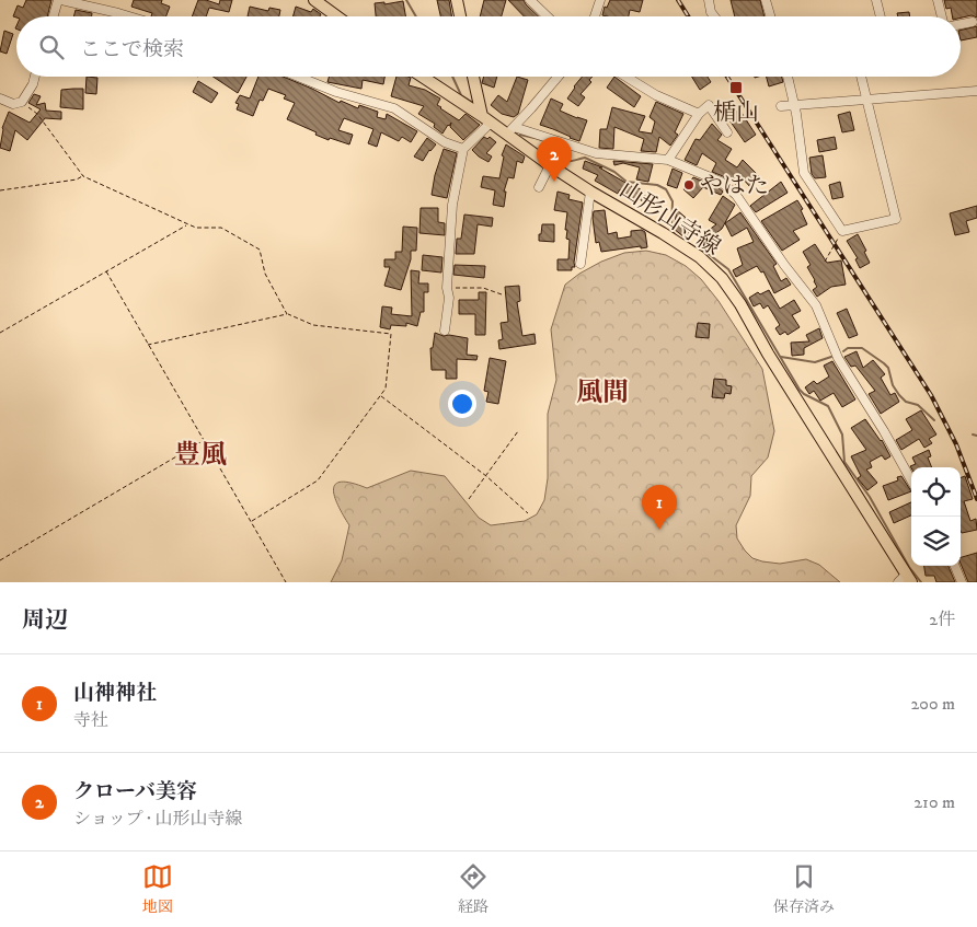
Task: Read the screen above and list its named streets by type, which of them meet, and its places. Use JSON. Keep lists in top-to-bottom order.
{
  "streets": {
    "main road": ["山形山寺線"]
  },
  "districts": ["風間", "豊風"],
  "places": {
    "transit": ["楯山"],
    "other": ["やはた"]
  },
  "page": {
    "search": "ここで検索",
    "pins": ["2", "1"],
    "heading": ["周辺", "2件"],
    "list": [
      {
        "mark": "1",
        "name": "山神神社",
        "note": "寺社",
        "value": "200 m"
      },
      {
        "mark": "2",
        "name": "クローバ美容",
        "note": "ショップ · 山形山寺線",
        "value": "210 m"
      }
    ],
    "nav": ["地図", "経路", "保存済み"]
  }
}
